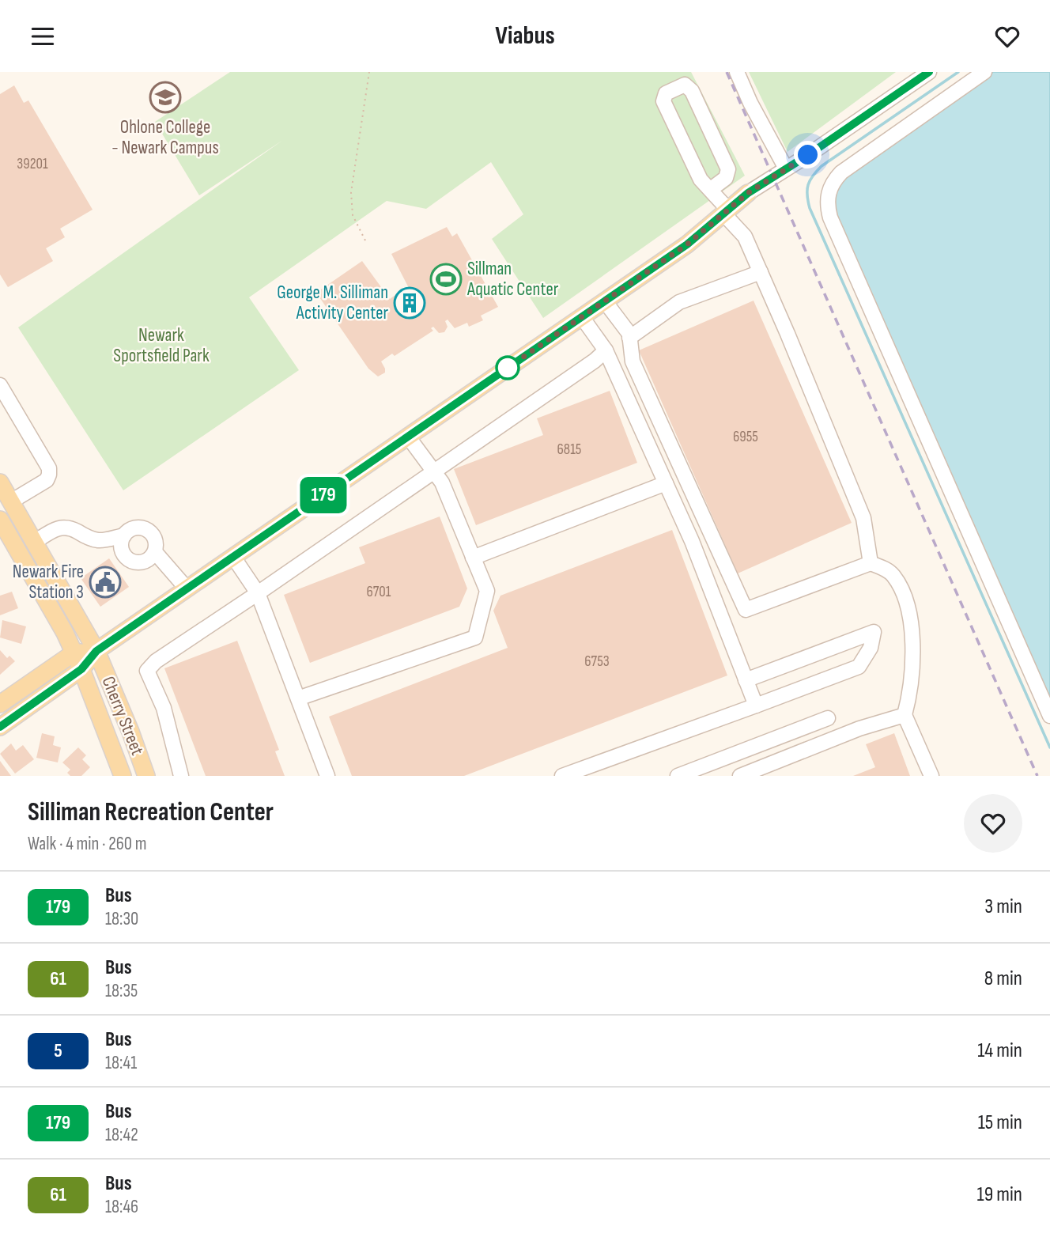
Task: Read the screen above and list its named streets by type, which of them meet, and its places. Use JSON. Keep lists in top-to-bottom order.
{
  "streets": {
    "main road": ["Cherry Street"]
  },
  "parks": ["Newark Sportsfield Park"],
  "places": {
    "school or university": ["Ohlone College - Newark Campus"],
    "sports": ["Sillman Aquatic Center"],
    "building": ["George M. Silliman Activity Center"],
    "public building": ["Newark Fire Station 3"]
  },
  "lines": ["bus line 179"],
  "house_numbers": [
    "39201",
    "6955",
    "6815",
    "6701",
    "6753"
  ],
  "page": {
    "header": "Viabus",
    "on_map": "179",
    "heading": ["Silliman Recreation Center", "Walk · 4 min · 260 m"],
    "list": [
      {
        "mark": "179",
        "name": "Bus",
        "note": "18:30",
        "value": "3 min"
      },
      {
        "mark": "61",
        "name": "Bus",
        "note": "18:35",
        "value": "8 min"
      },
      {
        "mark": "5",
        "name": "Bus",
        "note": "18:41",
        "value": "14 min"
      },
      {
        "mark": "179",
        "name": "Bus",
        "note": "18:42",
        "value": "15 min"
      },
      {
        "mark": "61",
        "name": "Bus",
        "note": "18:46",
        "value": "19 min"
      }
    ]
  }
}
